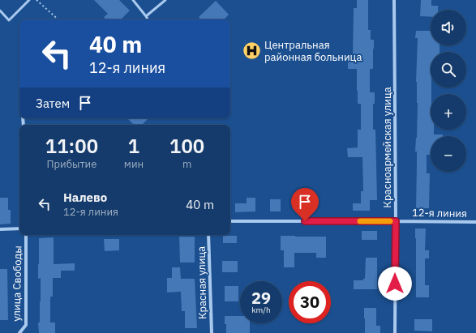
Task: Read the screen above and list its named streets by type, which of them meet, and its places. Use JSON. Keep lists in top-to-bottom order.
{
  "streets": {
    "street": [
      "Красноармейская улица",
      "12-я линия",
      "Красная улица",
      "улица Свободы"
    ]
  },
  "crossings": [
    ["Красноармейская улица", "12-я линия"]
  ],
  "places": {
    "hospital": ["Центральная районная больница"]
  },
  "page": {
    "map_buttons": ["+", "−"],
    "turn": ["40 m", "12-я линия"],
    "then": "Затем",
    "eta": [
      "11:00",
      "Прибытие",
      "1",
      "мин",
      "100",
      "m"
    ],
    "list": [
      {
        "name": "Налево",
        "note": "12-я линия",
        "value": "40 m"
      }
    ],
    "speed": "29 km/h",
    "limit": "30"
  }
}
